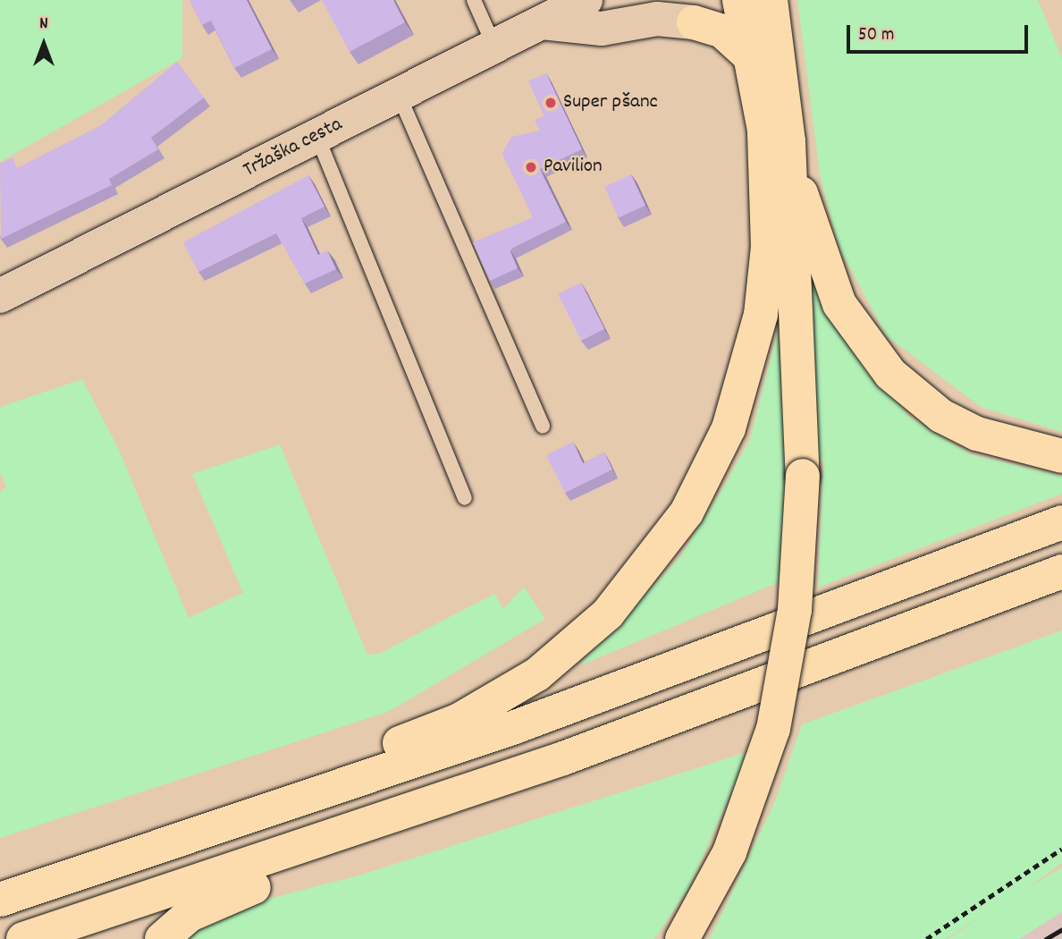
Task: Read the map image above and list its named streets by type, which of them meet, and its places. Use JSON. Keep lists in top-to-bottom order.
{
  "streets": {
    "main road": ["Tržaška cesta"]
  },
  "places": ["Super pšanc", "Pavilion"],
  "scale_bar": "50 m",
  "north": "top"
}
